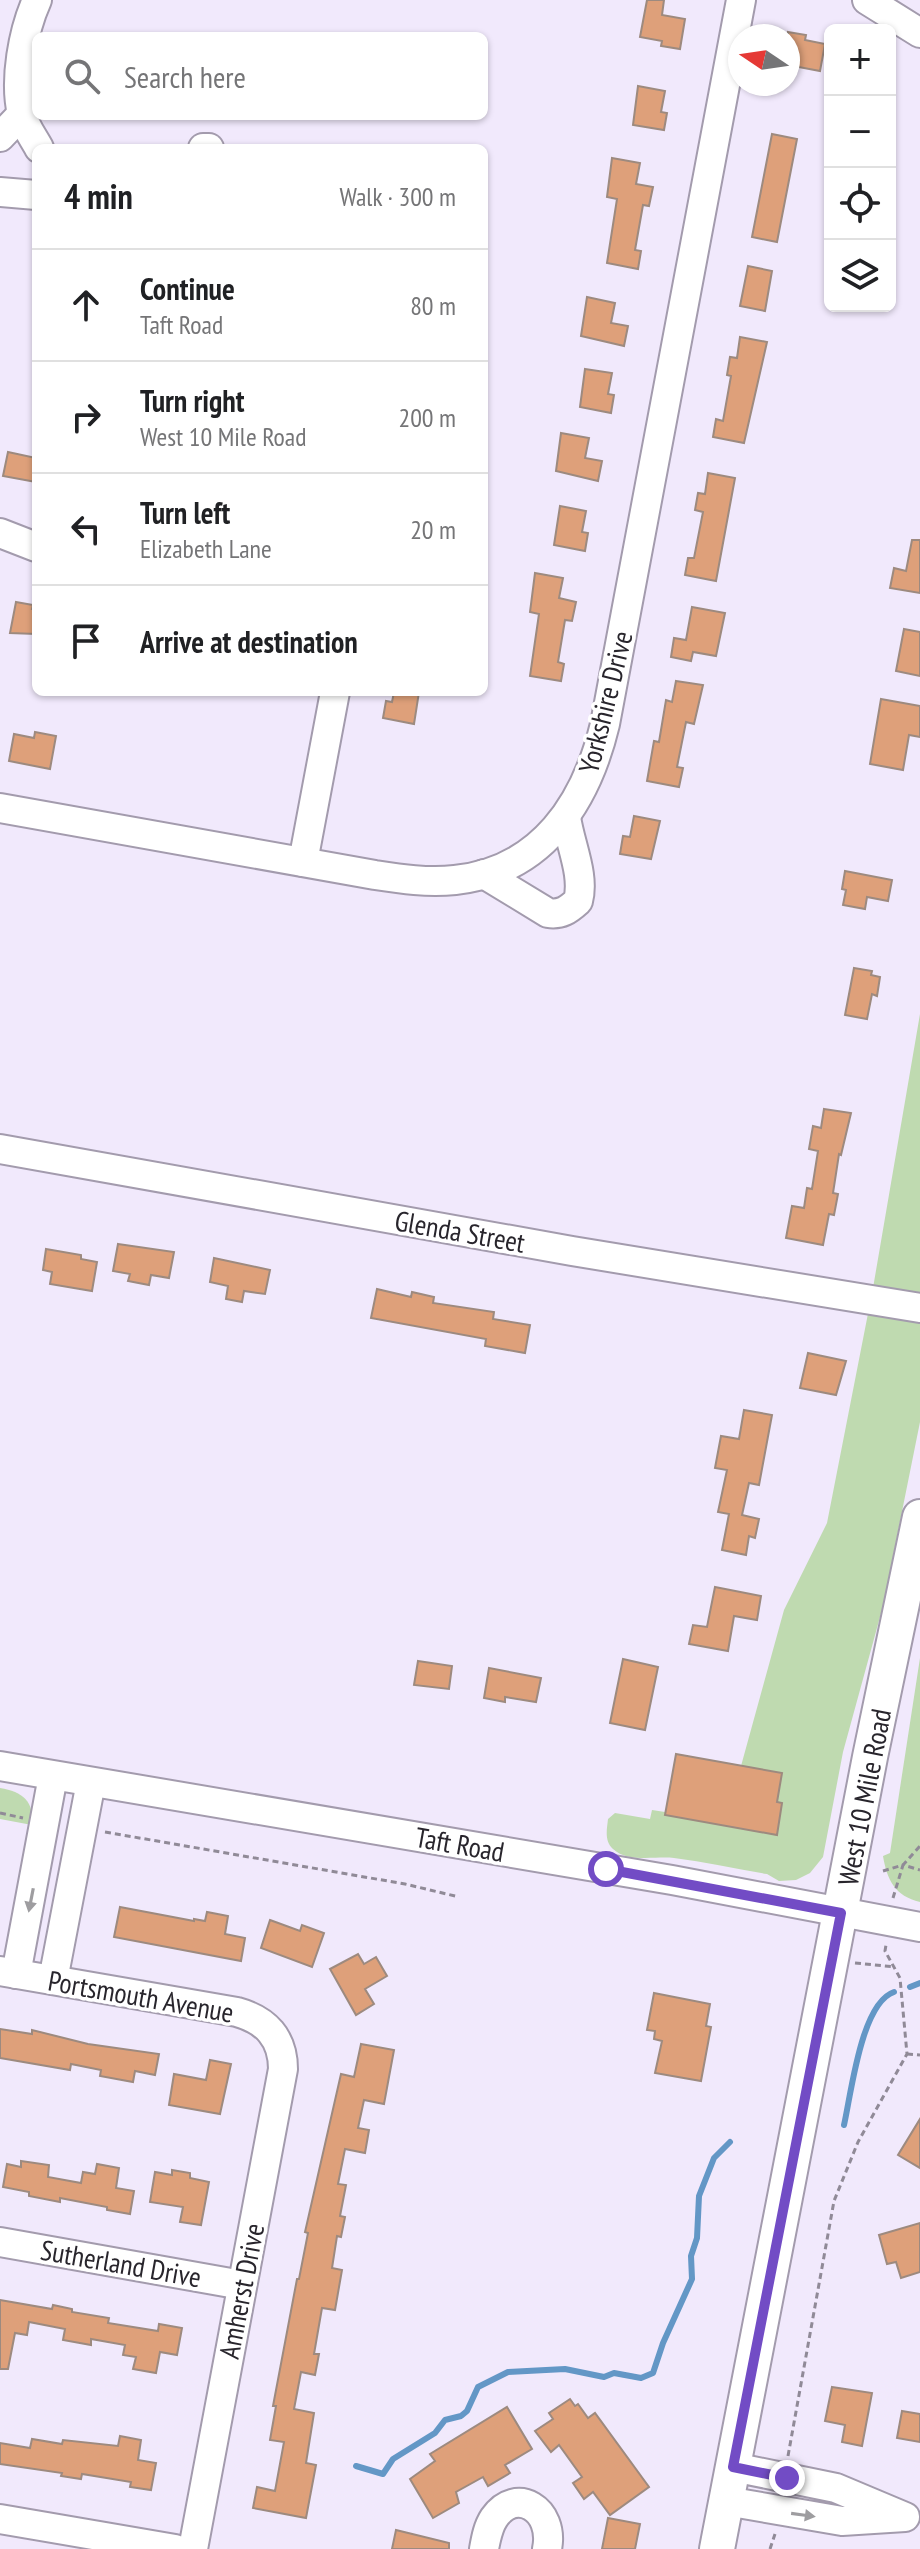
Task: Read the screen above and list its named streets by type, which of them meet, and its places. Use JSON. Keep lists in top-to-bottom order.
{
  "streets": {
    "main road": ["West 10 Mile Road"],
    "street": [
      "Yorkshire Drive",
      "Glenda Street",
      "Taft Road",
      "Portsmouth Avenue",
      "Sutherland Drive",
      "Amherst Drive"
    ]
  },
  "crossings": [
    ["West 10 Mile Road", "Taft Road"],
    ["Portsmouth Avenue", "Amherst Drive"],
    ["Sutherland Drive", "Amherst Drive"]
  ],
  "north": "left",
  "page": {
    "map_buttons": ["+", "−"],
    "search": "Search here",
    "heading": ["4 min", "Walk · 300 m"],
    "list": [
      ["Continue", "Taft Road", "80 m"],
      ["Turn right", "West 10 Mile Road", "200 m"],
      ["Turn left", "Elizabeth Lane", "20 m"],
      "Arrive at destination"
    ]
  }
}
